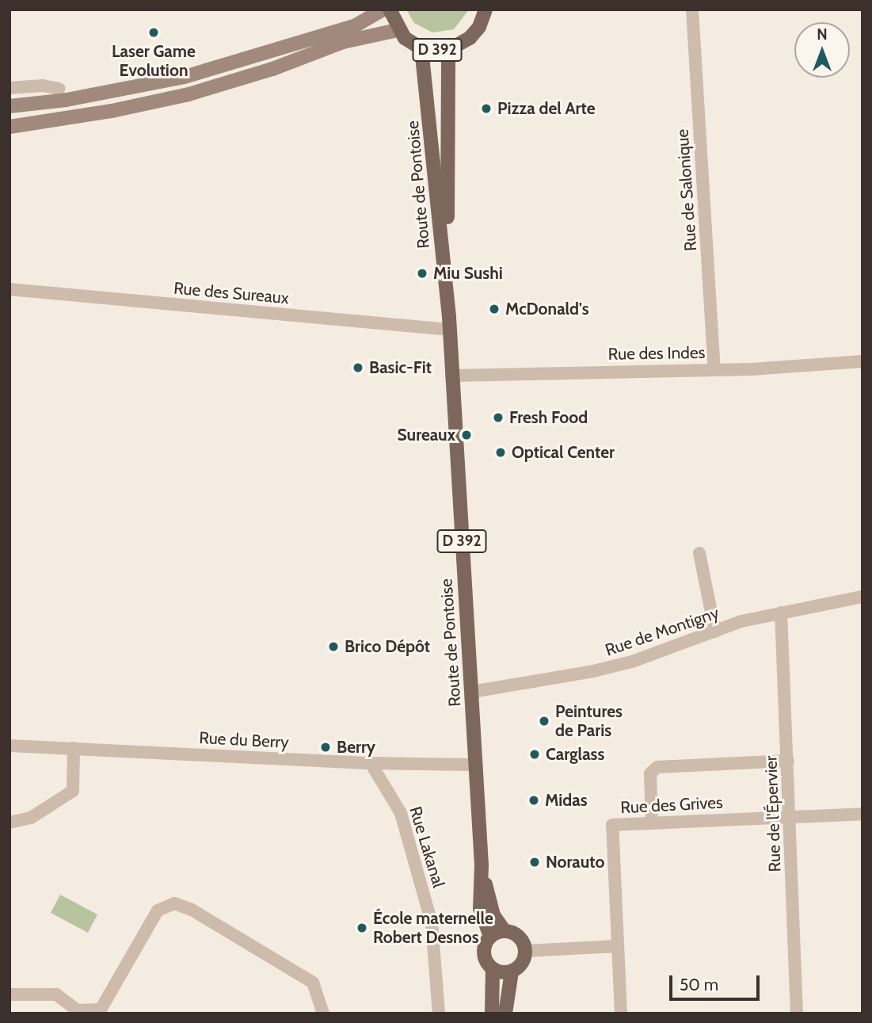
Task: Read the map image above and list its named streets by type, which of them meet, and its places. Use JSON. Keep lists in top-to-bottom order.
{
  "streets": {
    "main road": ["D 392", "Route de Pontoise"],
    "street": [
      "Rue de Salonique",
      "Rue des Sureaux",
      "Rue des Indes",
      "Rue de Montigny",
      "Rue du Berry",
      "Rue des Grives",
      "Rue de l'Épervier",
      "Rue Lakanal"
    ]
  },
  "crossings": [
    ["D 392", "Route de Pontoise"],
    ["Route de Pontoise", "Rue des Sureaux"],
    ["Route de Pontoise", "Rue des Indes"],
    ["Route de Pontoise", "Rue de Montigny"],
    ["Route de Pontoise", "Rue du Berry"],
    ["Rue de Salonique", "Rue des Indes"],
    ["Rue de Montigny", "Rue de l'Épervier"],
    ["Rue du Berry", "Rue Lakanal"],
    ["Rue des Grives", "Rue de l'Épervier"]
  ],
  "places": [
    "Laser Game Evolution",
    "Pizza del Arte",
    "Miu Sushi",
    "McDonald's",
    "Basic-Fit",
    "Fresh Food",
    "Sureaux",
    "Optical Center",
    "Brico Dépôt",
    "Peintures de Paris",
    "Berry",
    "Carglass",
    "Midas",
    "Norauto",
    "École maternelle Robert Desnos"
  ],
  "scale_bar": "50 m",
  "north": "top"
}
